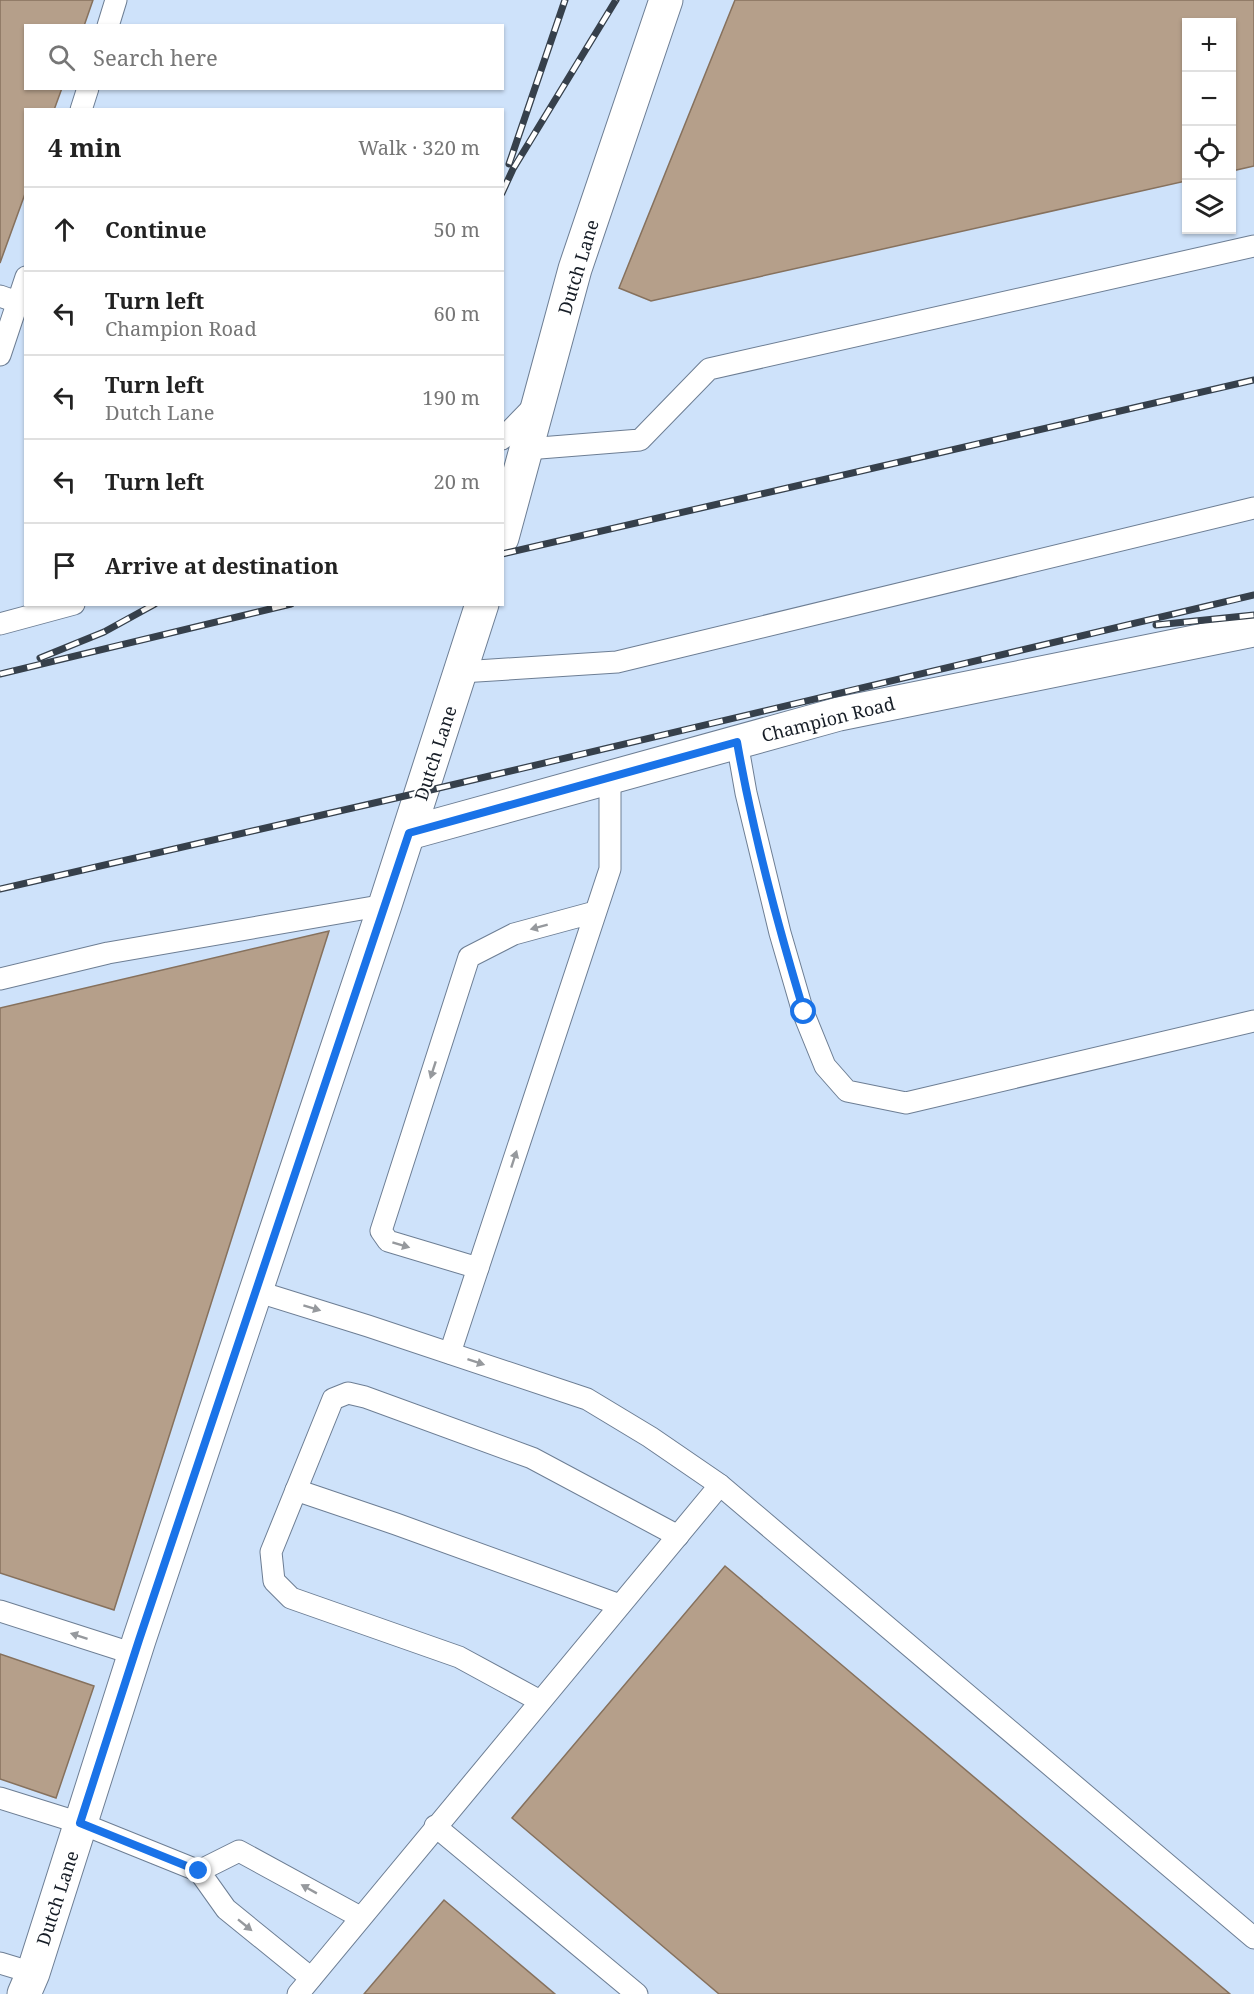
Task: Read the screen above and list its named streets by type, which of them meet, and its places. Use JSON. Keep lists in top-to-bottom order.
{
  "streets": {
    "street": ["Dutch Lane", "Champion Road"]
  },
  "crossings": [
    ["Dutch Lane", "Champion Road"]
  ],
  "page": {
    "map_buttons": ["+", "−"],
    "search": "Search here",
    "heading": ["4 min", "Walk · 320 m"],
    "list": [
      ["Continue", "50 m"],
      ["Turn left", "Champion Road", "60 m"],
      ["Turn left", "Dutch Lane", "190 m"],
      ["Turn left", "20 m"],
      "Arrive at destination"
    ]
  }
}
